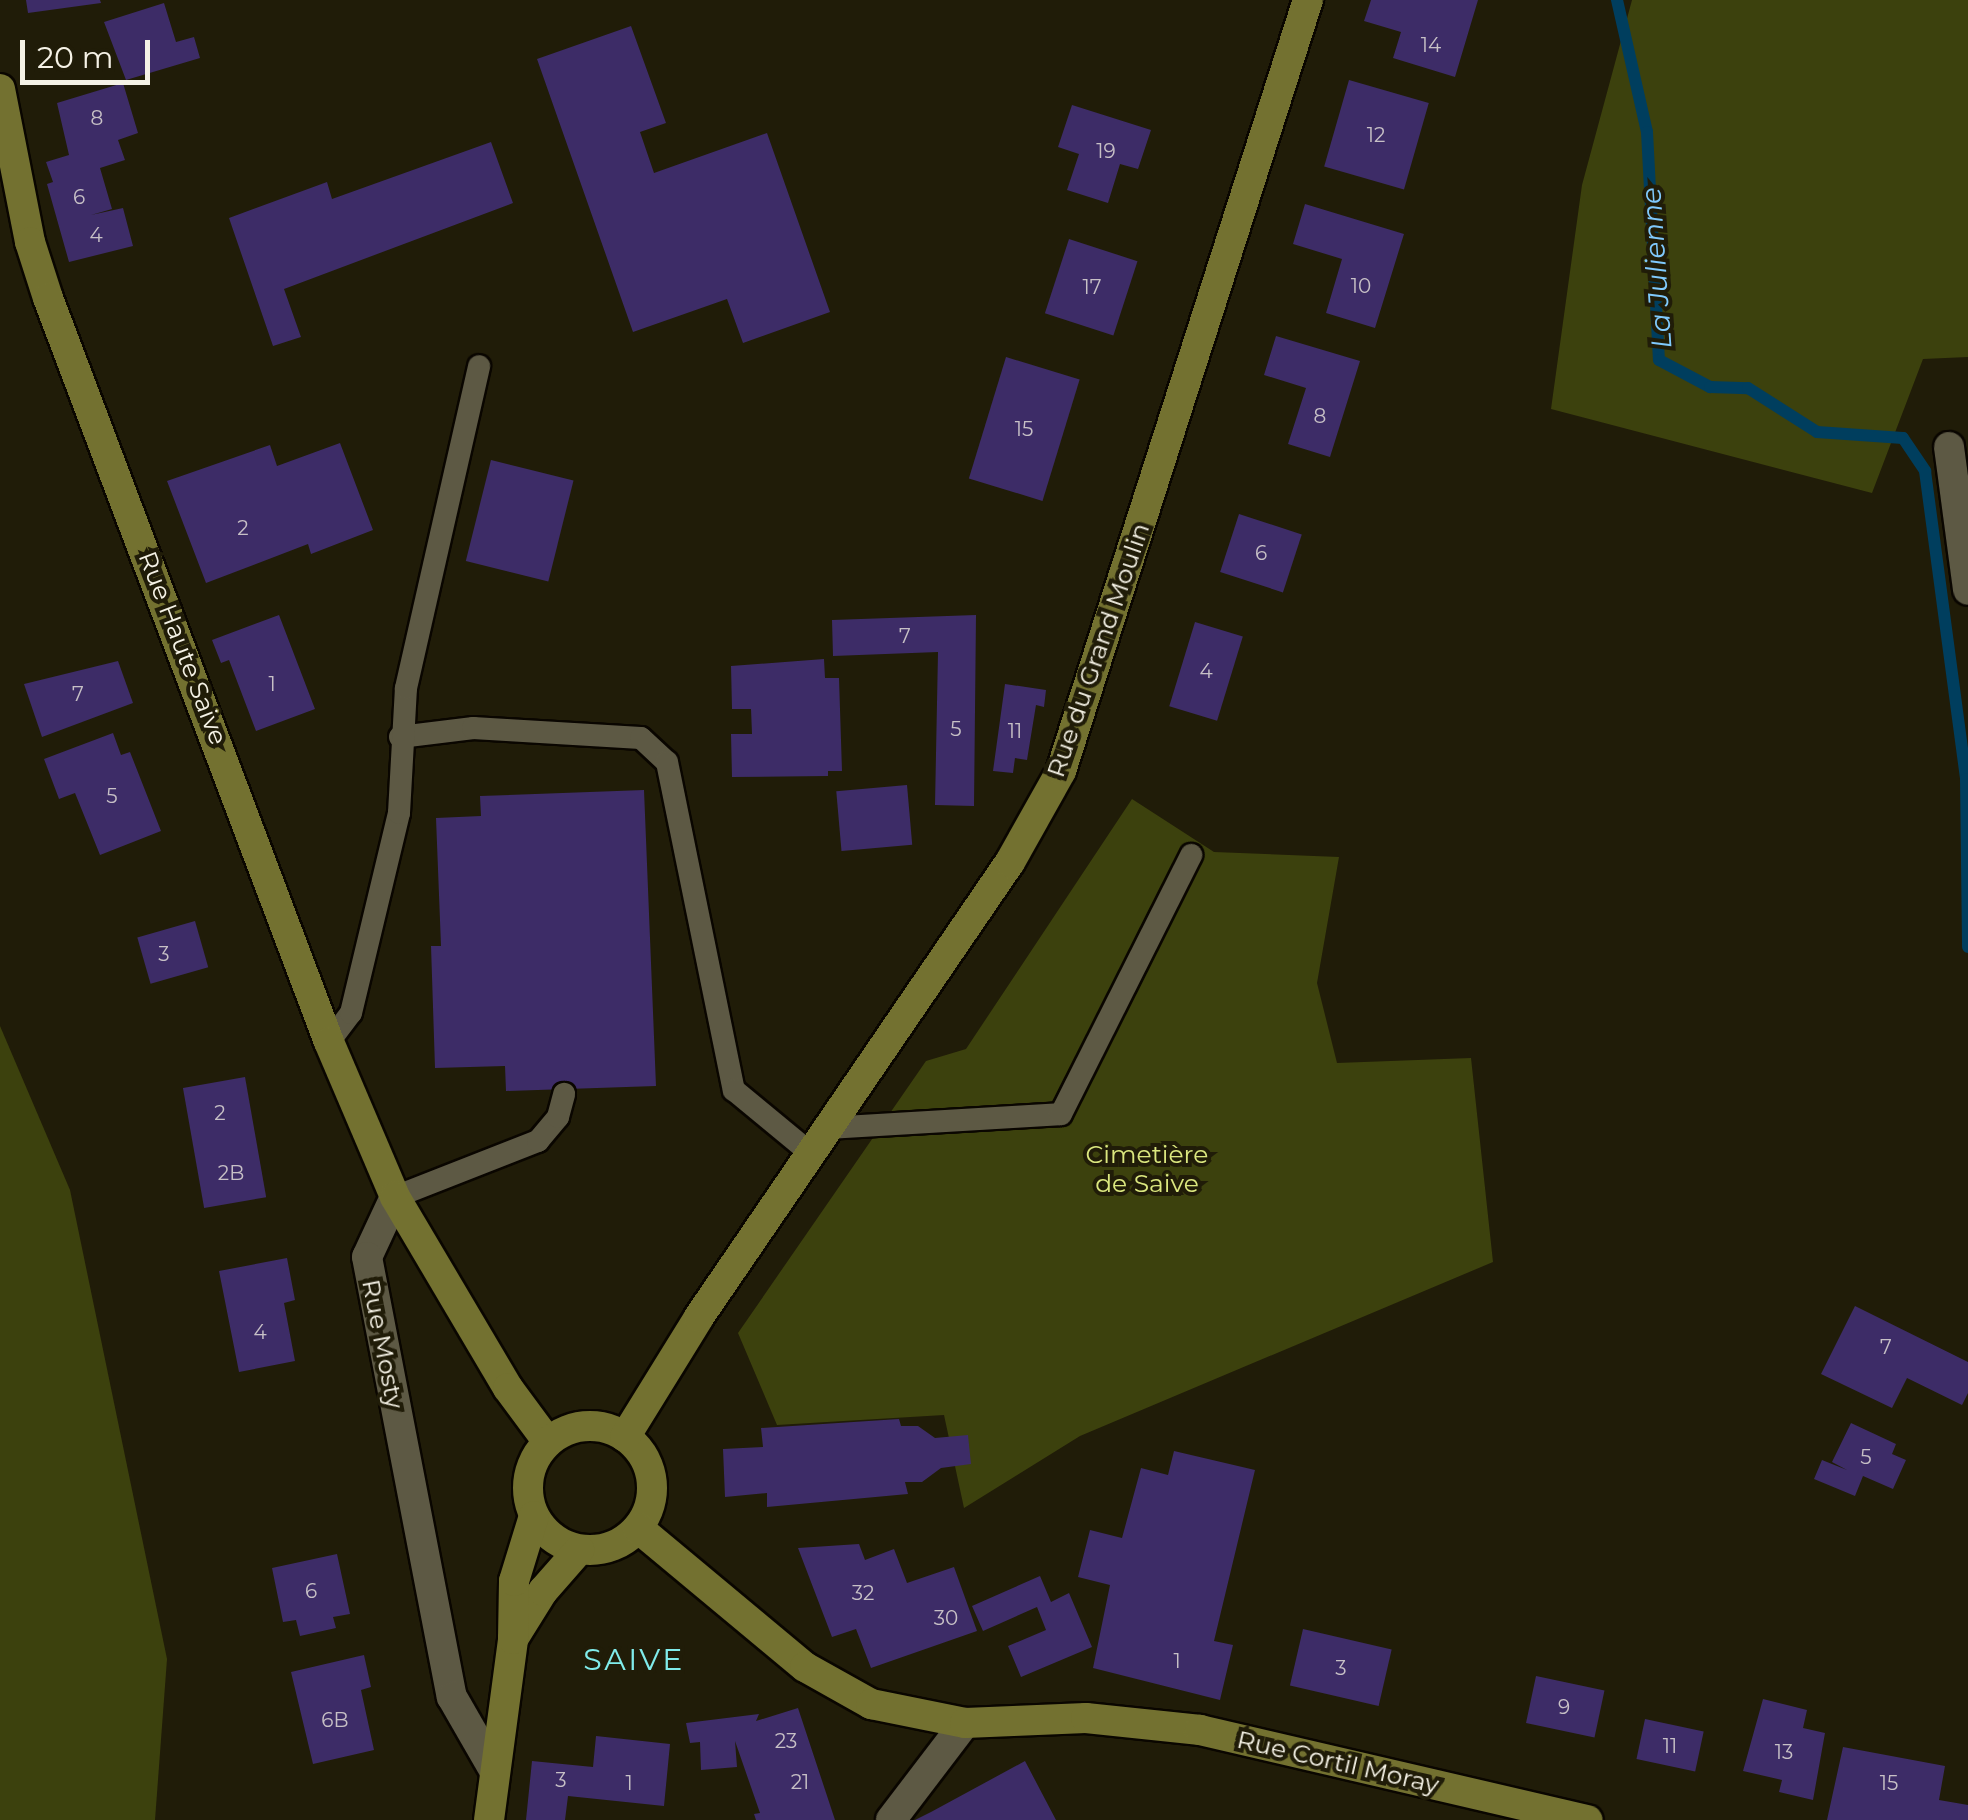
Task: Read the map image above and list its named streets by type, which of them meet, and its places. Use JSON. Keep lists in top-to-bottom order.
{
  "streets": {
    "street": [
      "Rue Haute Saive",
      "Rue du Grand Moulin",
      "Rue Mosty",
      "Rue Cortil Moray"
    ]
  },
  "crossings": [
    ["Rue Haute Saive", "Rue Mosty"]
  ],
  "districts": ["SAIVE"],
  "water": ["La Julienne"],
  "parks": ["Cimetière de Saive"],
  "house_numbers": [
    "14",
    "8",
    "12",
    "19",
    "6",
    "4",
    "10",
    "17",
    "8",
    "15",
    "2",
    "6",
    "7",
    "4",
    "1",
    "7",
    "5",
    "11",
    "5",
    "3",
    "2",
    "2B",
    "4",
    "7",
    "5",
    "6",
    "32",
    "30",
    "1",
    "3",
    "9",
    "6B",
    "23",
    "11",
    "13",
    "3",
    "21",
    "1",
    "15"
  ],
  "scale_bar": "20 m"
}
